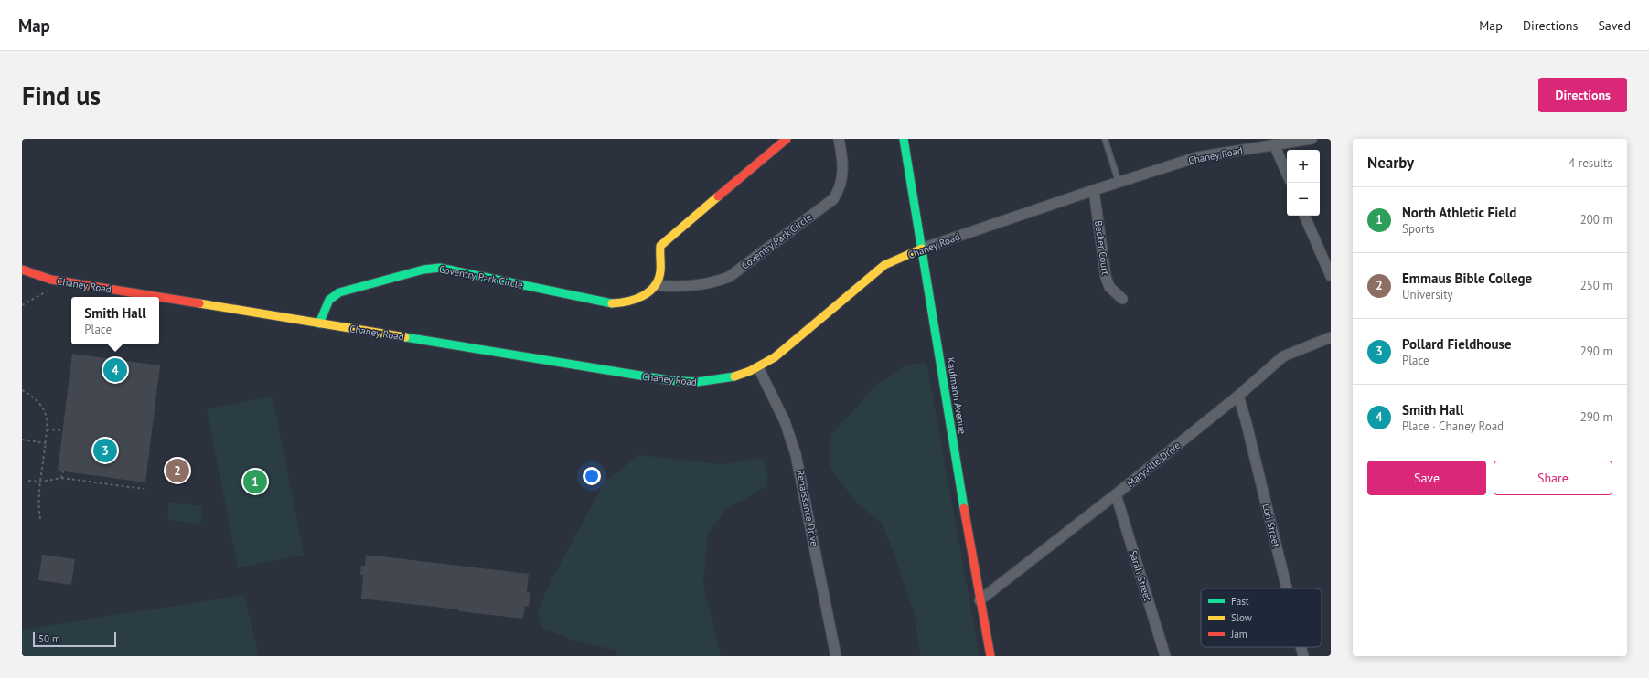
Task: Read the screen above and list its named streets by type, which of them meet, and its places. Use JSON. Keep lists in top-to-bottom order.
{
  "streets": {
    "street": [
      "Chaney Road",
      "Coventry Park Circle",
      "Becker Court",
      "Kaufmann Avenue",
      "Maryville Drive",
      "Renaissance Drive",
      "Lori Street",
      "Sarah Street"
    ]
  },
  "crossings": [
    ["Chaney Road", "Coventry Park Circle"],
    ["Chaney Road", "Becker Court"],
    ["Chaney Road", "Kaufmann Avenue"],
    ["Chaney Road", "Renaissance Drive"],
    ["Kaufmann Avenue", "Maryville Drive"],
    ["Maryville Drive", "Lori Street"],
    ["Maryville Drive", "Sarah Street"]
  ],
  "legend": ["Fast", "Slow", "Jam"],
  "scale_bar": "50 m",
  "page": {
    "header": "Map",
    "nav": ["Map", "Directions", "Saved"],
    "buttons": [
      "Directions",
      ["Save", "Share"]
    ],
    "title": "Find us",
    "heading": ["Nearby", "4 results"],
    "map_buttons": ["+", "−"],
    "list": [
      {
        "mark": "1",
        "name": "North Athletic Field",
        "note": "Sports",
        "value": "200 m"
      },
      {
        "mark": "2",
        "name": "Emmaus Bible College",
        "note": "University",
        "value": "250 m"
      },
      {
        "mark": "3",
        "name": "Pollard Fieldhouse",
        "note": "Place",
        "value": "290 m"
      },
      {
        "mark": "4",
        "name": "Smith Hall",
        "note": "Place · Chaney Road",
        "value": "290 m"
      }
    ],
    "popup": ["Smith Hall", "Place"],
    "pins": [
      "4",
      "3",
      "2",
      "1"
    ],
    "scale": "50 m"
  }
}
